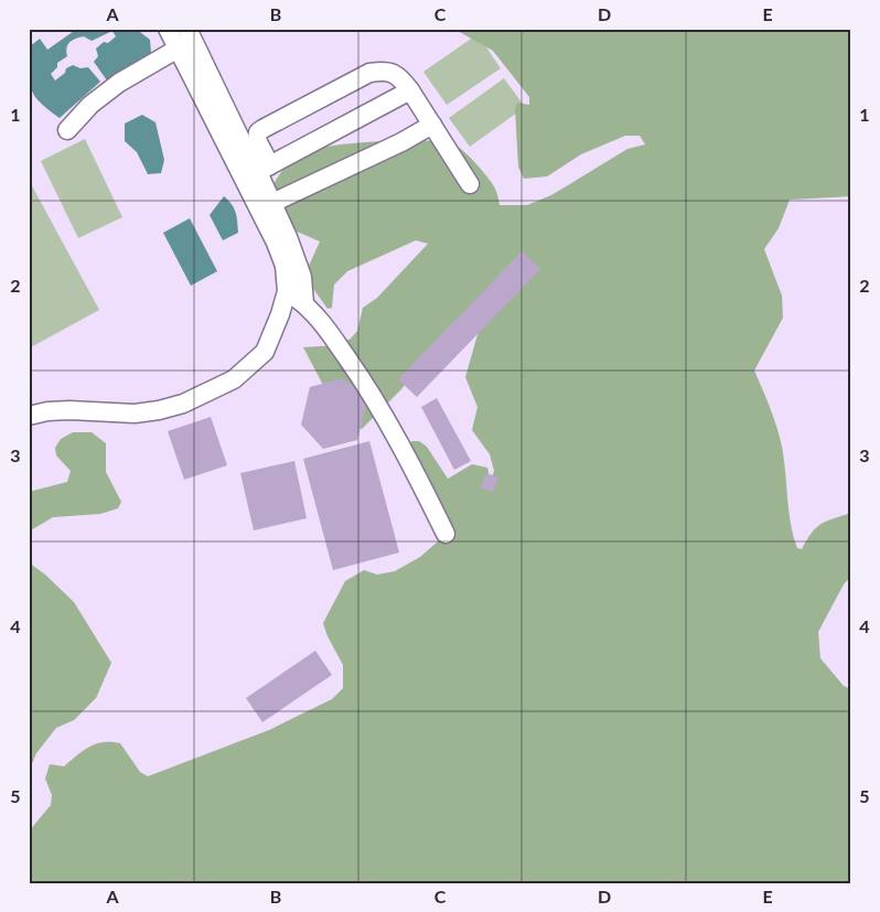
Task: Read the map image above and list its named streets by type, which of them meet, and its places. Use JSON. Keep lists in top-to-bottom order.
{
  "grid": {
    "columns": [
      "A",
      "B",
      "C",
      "D",
      "E"
    ],
    "rows": [
      "1",
      "2",
      "3",
      "4",
      "5"
    ]
  }
}
